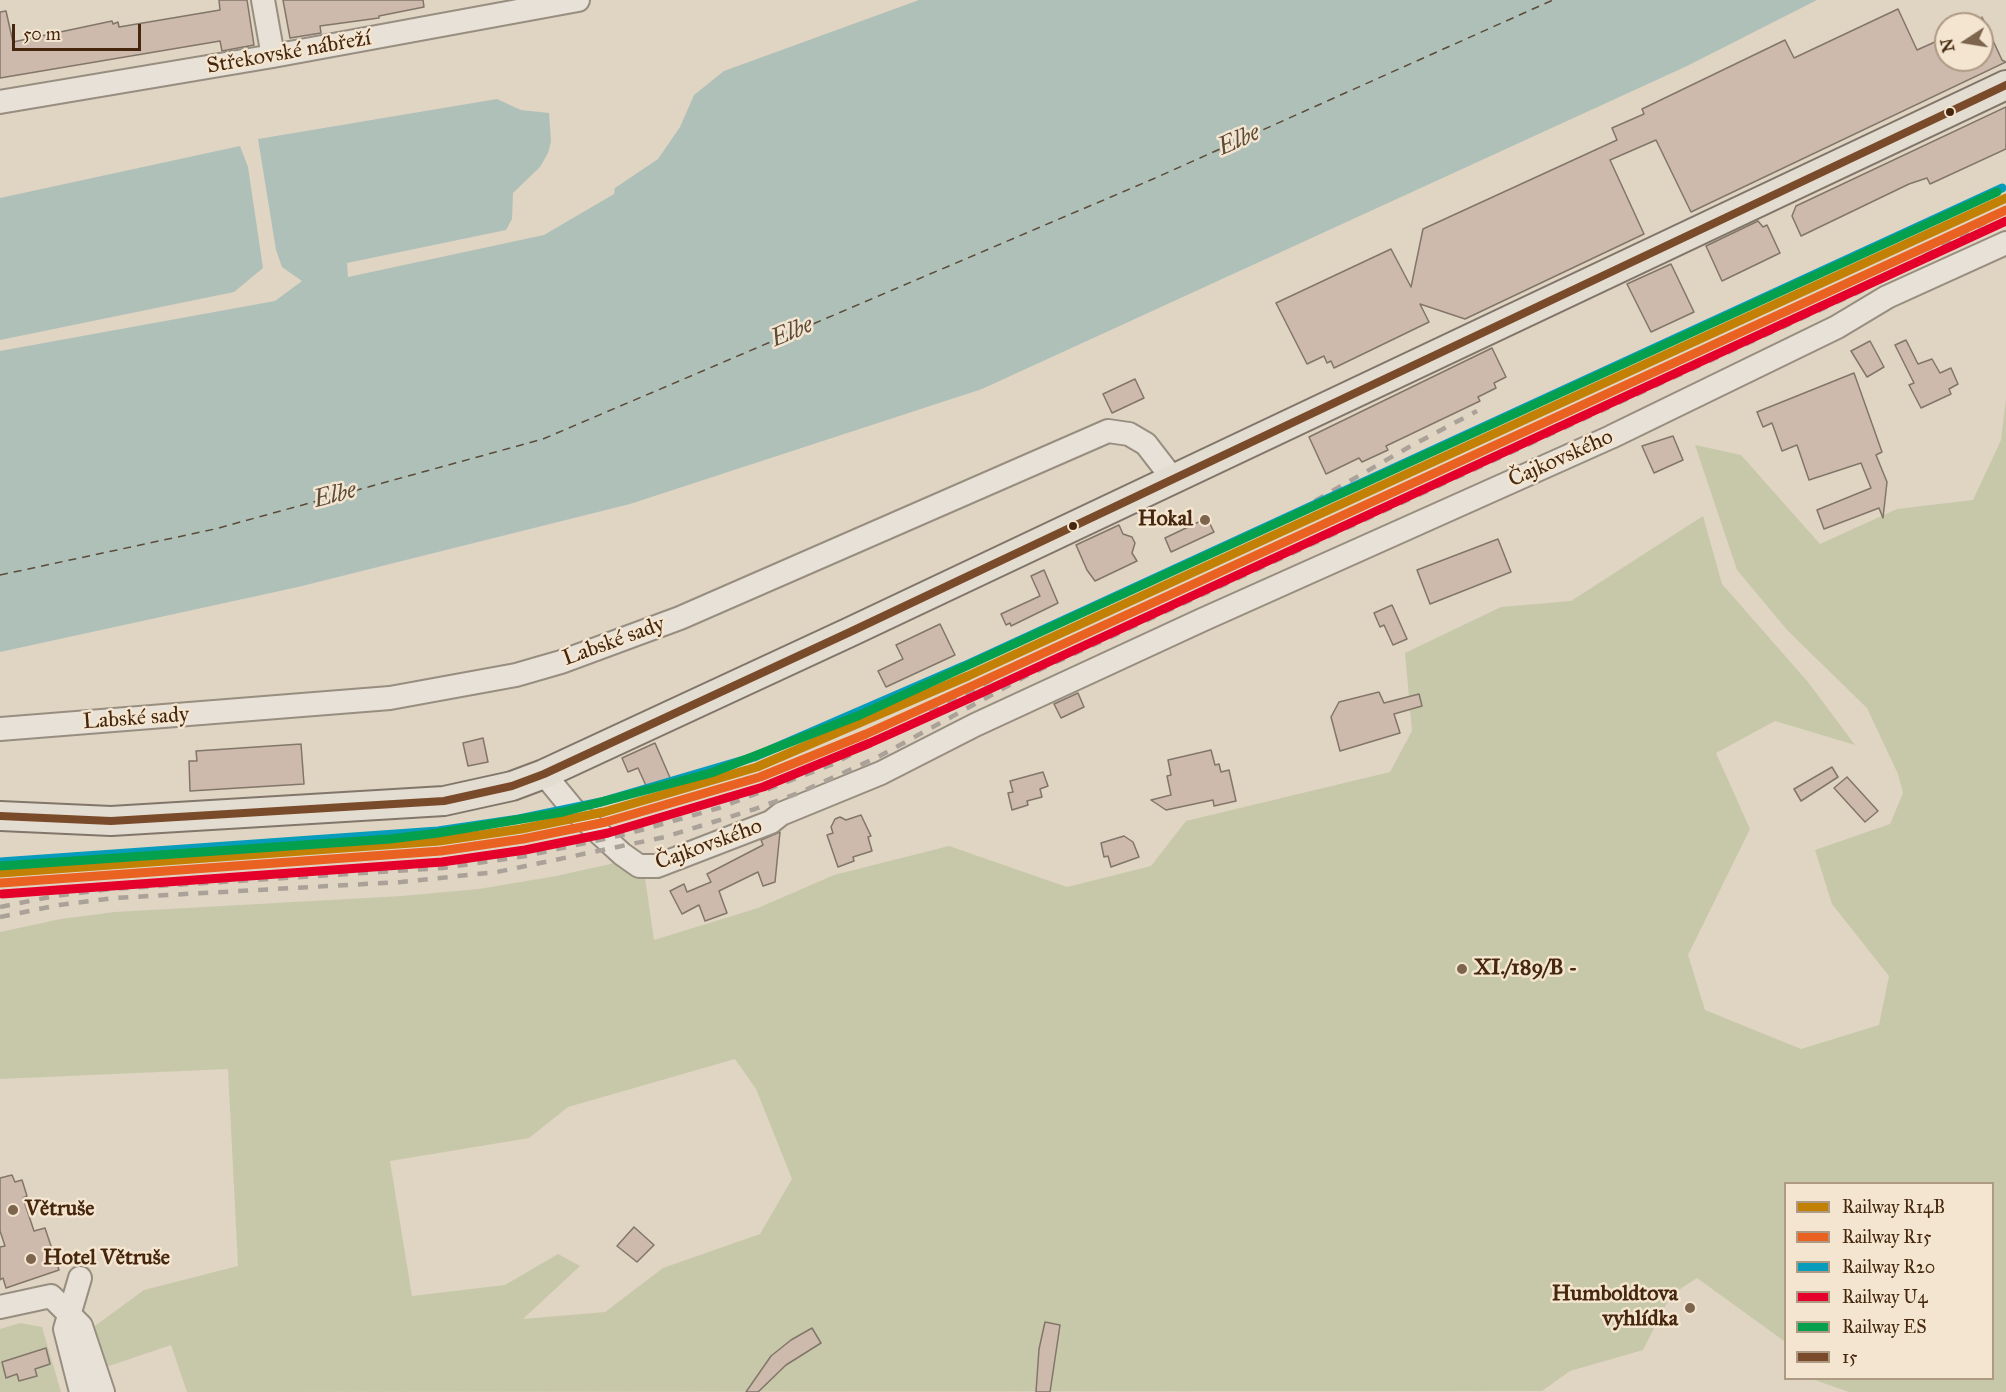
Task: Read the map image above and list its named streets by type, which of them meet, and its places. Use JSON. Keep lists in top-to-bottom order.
{
  "streets": {
    "street": ["Střekovské nábřeží", "Čajkovského", "Labské sady"]
  },
  "water": ["Elbe"],
  "places": [
    "Hokal",
    "XI./189/B -",
    "Větruše",
    "Hotel Větruše",
    "Humboldtova vyhlídka"
  ],
  "lines": [
    "transit line 15",
    "rail line R20",
    "rail line ES",
    "rail line R14B",
    "rail line R15",
    "rail line U4"
  ],
  "legend": [
    "Railway R14B",
    "Railway R15",
    "Railway R20",
    "Railway U4",
    "Railway ES",
    "15"
  ],
  "scale_bar": "50 m",
  "north": "left"
}
